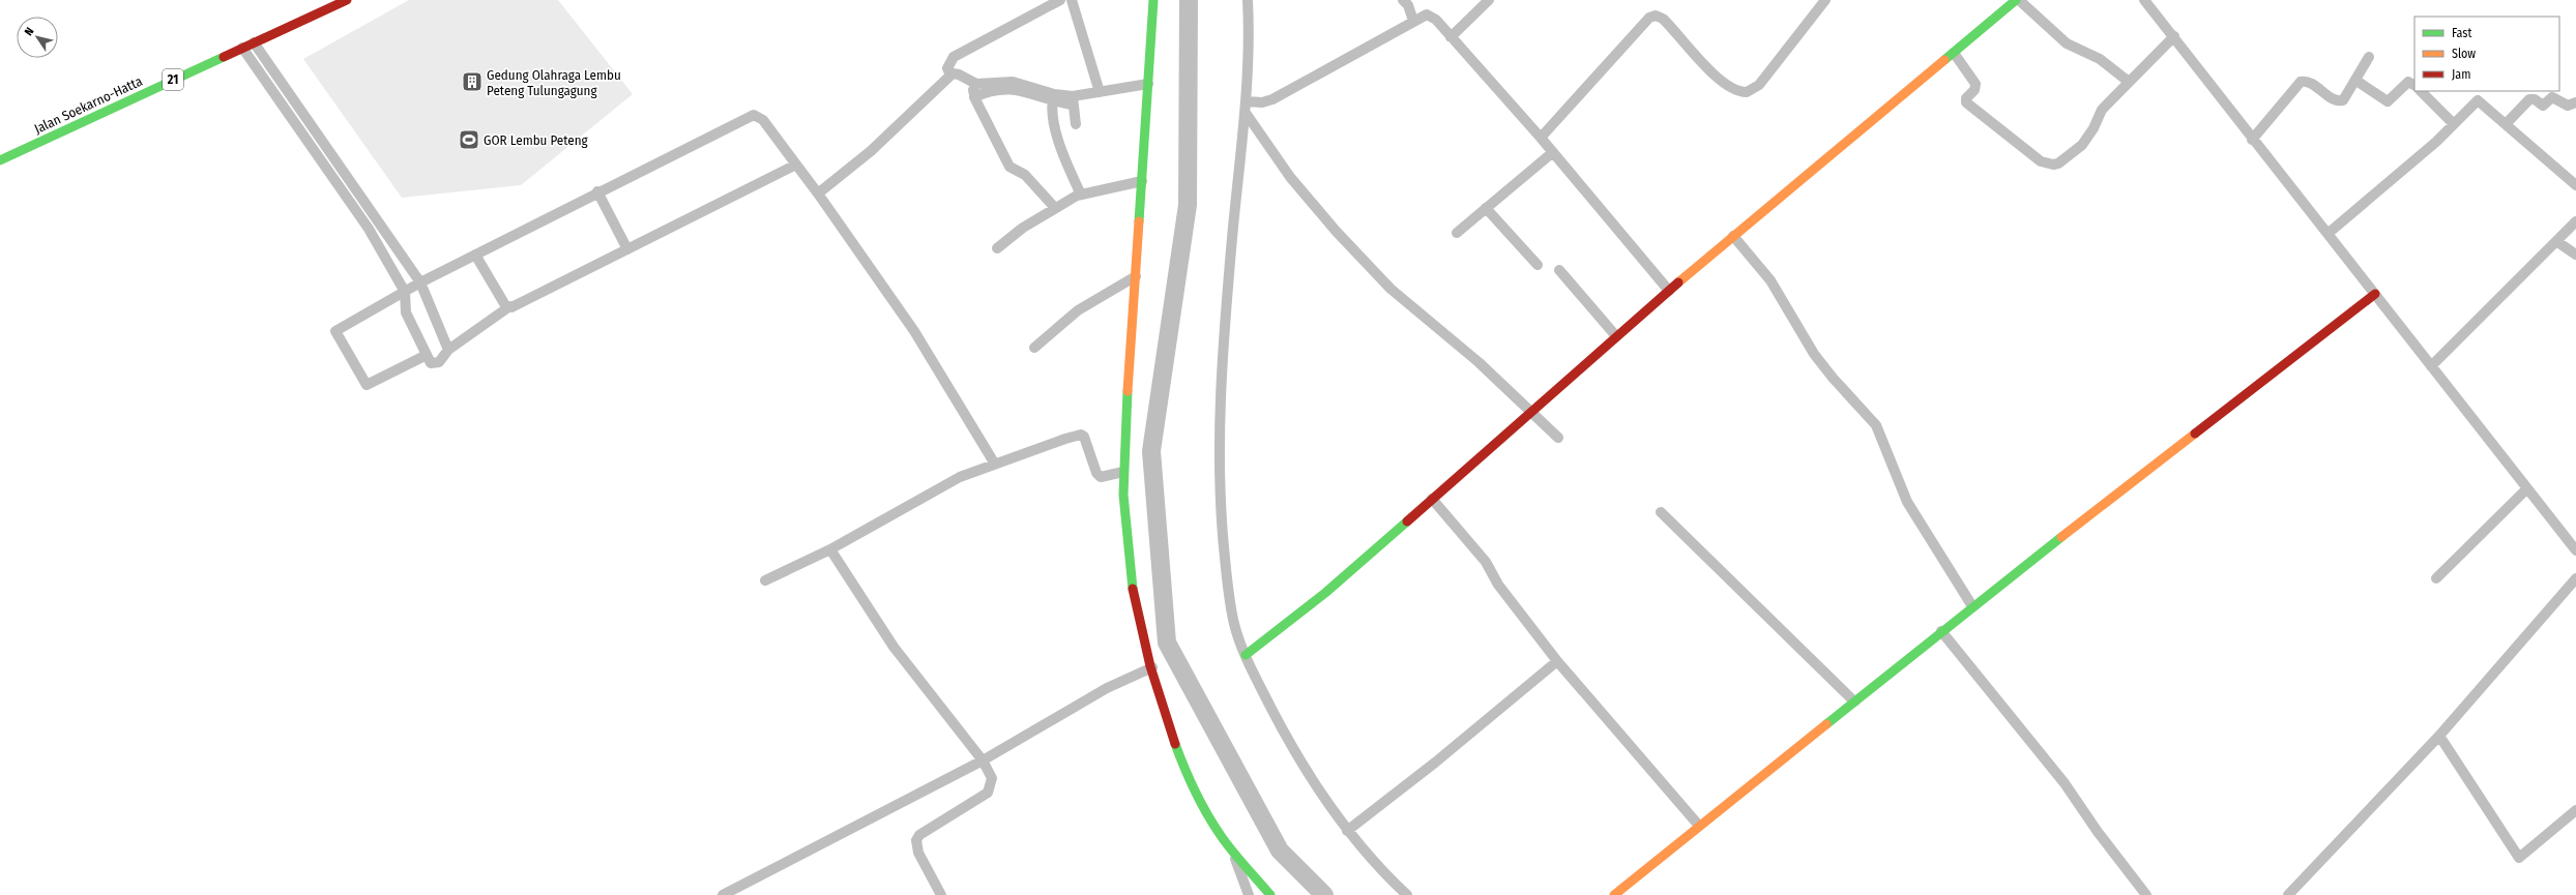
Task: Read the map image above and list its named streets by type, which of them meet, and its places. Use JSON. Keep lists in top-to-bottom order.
{
  "streets": {
    "main road": ["21", "Jalan Soekarno-Hatta"]
  },
  "places": {
    "building": ["Gedung Olahraga Lembu Peteng Tulungagung"],
    "sports": ["GOR Lembu Peteng"]
  },
  "legend": ["Fast", "Slow", "Jam"],
  "north": "top left"
}
